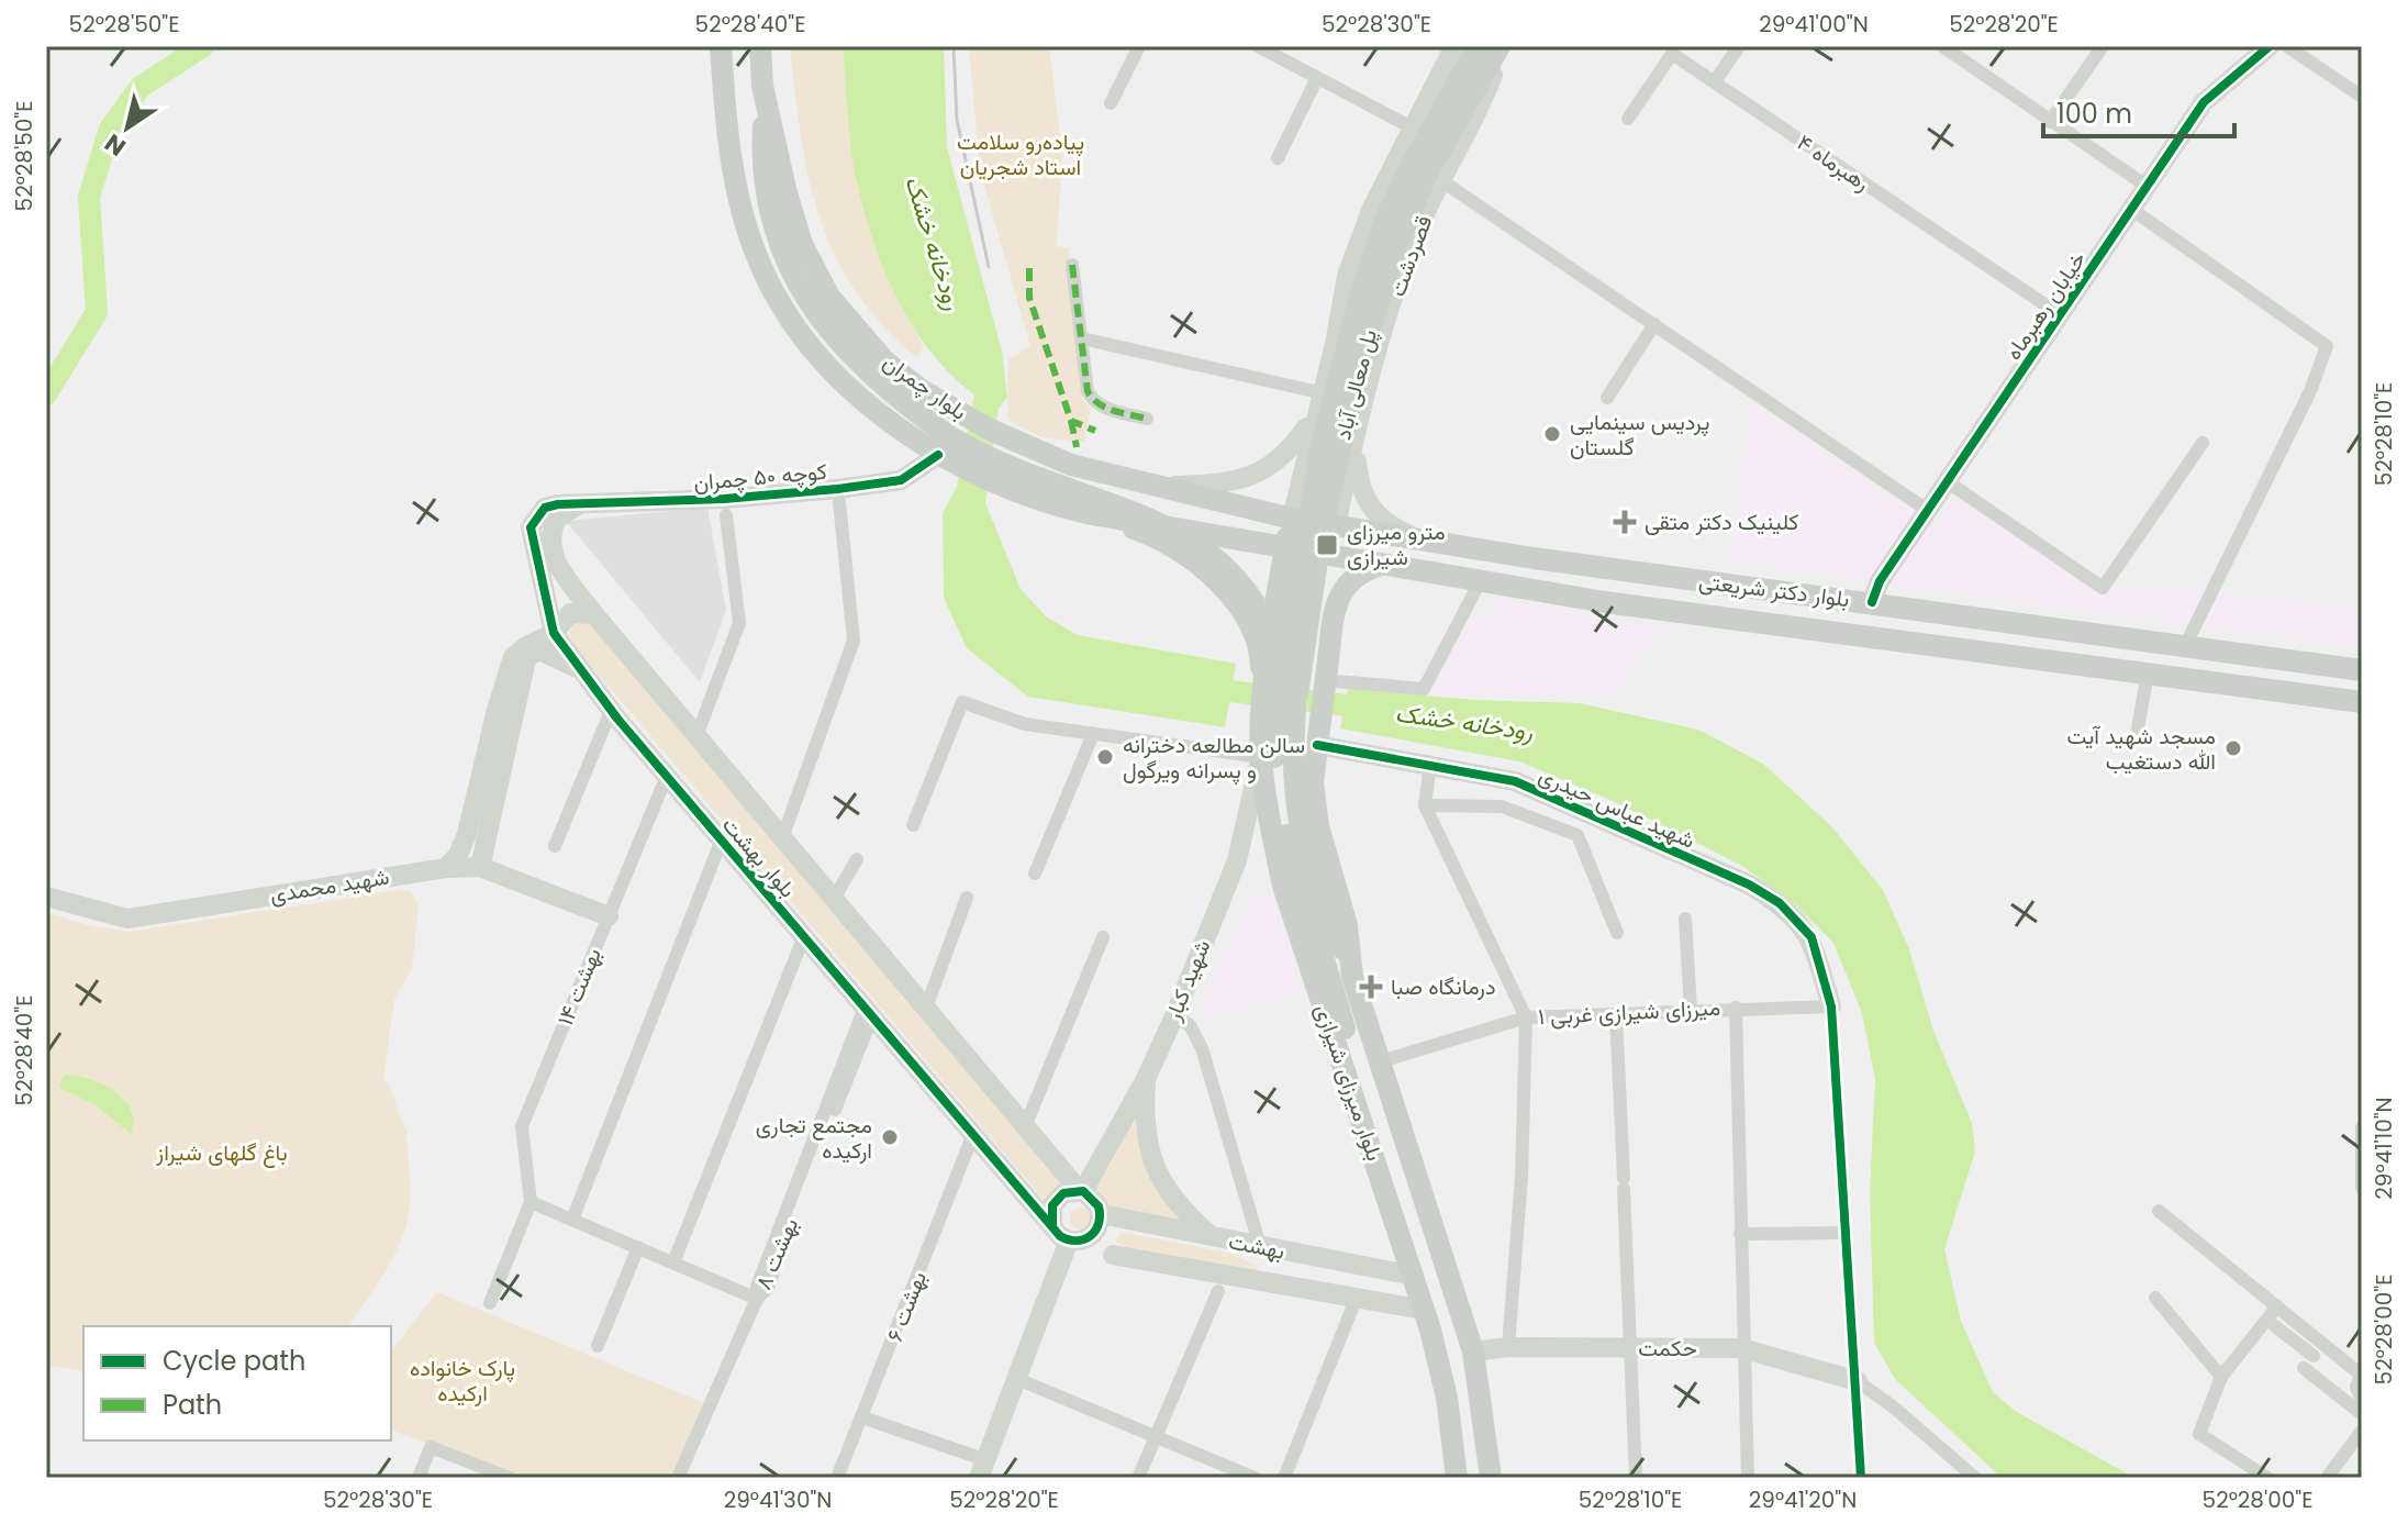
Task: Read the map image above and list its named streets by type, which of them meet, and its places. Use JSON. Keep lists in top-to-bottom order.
{
  "streets": {
    "main road": [
      "پل معالی آباد",
      "بلوار چمران",
      "بلوار دکتر شریعتی",
      "بلوار میرزای شیرازی"
    ],
    "street": [
      "۴ رهبرماه",
      "قصردشت",
      "خیابان رهبرماه",
      "کوچه ۵۰ چمران",
      "شهید عباس حیدری",
      "بلوار بهشت",
      "شهید محمدی",
      "شهید کبار",
      "۱۴ بهشت",
      "۱ میرزای شیرازی غربی",
      "بهشت",
      "۸ بهشت",
      "۶ بهشت",
      "حکمت"
    ]
  },
  "crossings": [
    ["۴ رهبرماه", "خیابان رهبرماه"],
    ["قصردشت", "پل معالی آباد"],
    ["قصردشت", "بلوار دکتر شریعتی"],
    ["خیابان رهبرماه", "بلوار دکتر شریعتی"],
    ["پل معالی آباد", "بلوار چمران"],
    ["پل معالی آباد", "بلوار میرزای شیرازی"],
    ["بلوار چمران", "کوچه ۵۰ چمران"],
    ["بلوار چمران", "بلوار دکتر شریعتی"],
    ["بلوار چمران", "بلوار میرزای شیرازی"],
    ["کوچه ۵۰ چمران", "بلوار بهشت"],
    ["شهید عباس حیدری", "۱ میرزای شیرازی غربی"],
    ["شهید عباس حیدری", "بلوار میرزای شیرازی"],
    ["بلوار بهشت", "شهید کبار"],
    ["بلوار بهشت", "۱۴ بهشت"],
    ["بلوار بهشت", "بهشت"],
    ["بلوار بهشت", "۸ بهشت"],
    ["بلوار بهشت", "۶ بهشت"],
    ["شهید محمدی", "۱۴ بهشت"],
    ["شهید کبار", "بلوار میرزای شیرازی"],
    ["شهید کبار", "بهشت"],
    ["۱ میرزای شیرازی غربی", "بلوار میرزای شیرازی"],
    ["بلوار میرزای شیرازی", "بهشت"],
    ["بلوار میرزای شیرازی", "حکمت"]
  ],
  "water": ["رودخانه خشک"],
  "parks": ["پیاده‌رو سلامت استاد شجریان", "باغ گلهای شیراز", "پارک خانواده ارکیده"],
  "places": {
    "other": [
      "پردیس سینمایی گلستان",
      "مسجد شهید آیت الله دستغیب",
      "سالن مطالعه دخترانه و پسرانه ویرگول",
      "مجتمع تجاری ارکیده"
    ],
    "health": ["کلینیک دکتر متقی", "درمانگاه صبا"],
    "transit": ["مترو میرزای شیرازی"]
  },
  "legend": ["Cycle path", "Path"],
  "scale_bar": "100 m",
  "north": "bottom left",
  "coordinates": [
    "52°28'50\"E",
    "52°28'40\"E",
    "52°28'30\"E",
    "29°41'00\"N",
    "52°28'20\"E",
    "52°28'10\"E",
    "29°41'10\"N",
    "52°28'00\"E",
    "29°41'30\"N",
    "29°41'20\"N"
  ]
}
